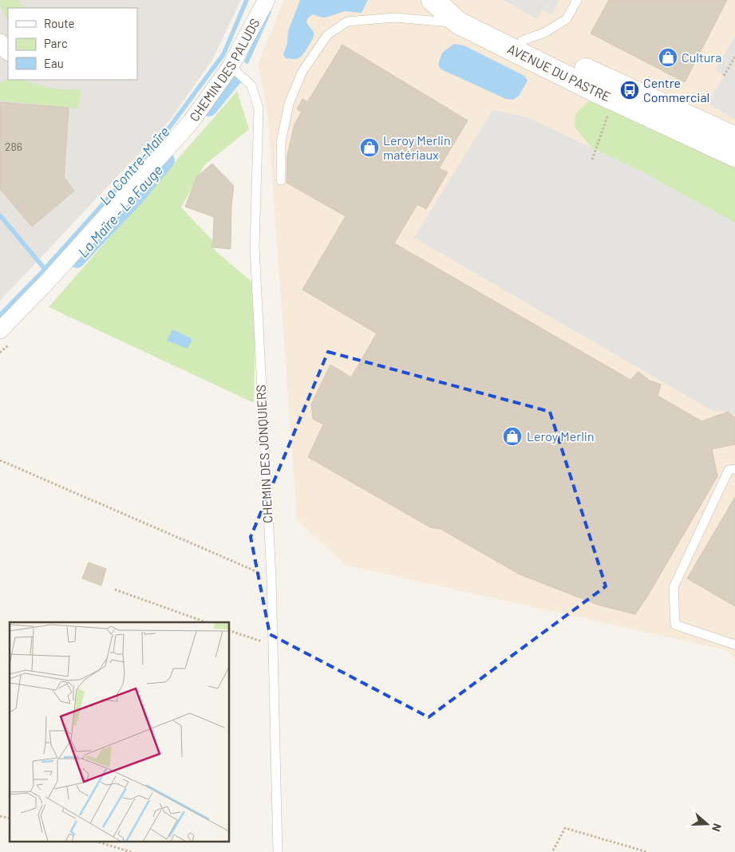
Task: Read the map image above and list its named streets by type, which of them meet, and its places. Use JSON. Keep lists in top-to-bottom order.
{
  "streets": {
    "street": ["CHEMIN DES PALUDS", "AVENUE DU PASTRE"],
    "lane": ["CHEMIN DES JONQUIERS"]
  },
  "crossings": [
    ["CHEMIN DES PALUDS", "CHEMIN DES JONQUIERS"]
  ],
  "water": ["La Contre-Maïre", "La Maïre - Le Fauge"],
  "places": {
    "shop": ["Cultura", "Leroy Merlin matériaux", "Leroy Merlin"],
    "bus stop": ["Centre Commercial"]
  },
  "house_numbers": ["286"],
  "legend": ["Route", "Parc", "Eau"],
  "north": "right"
}
